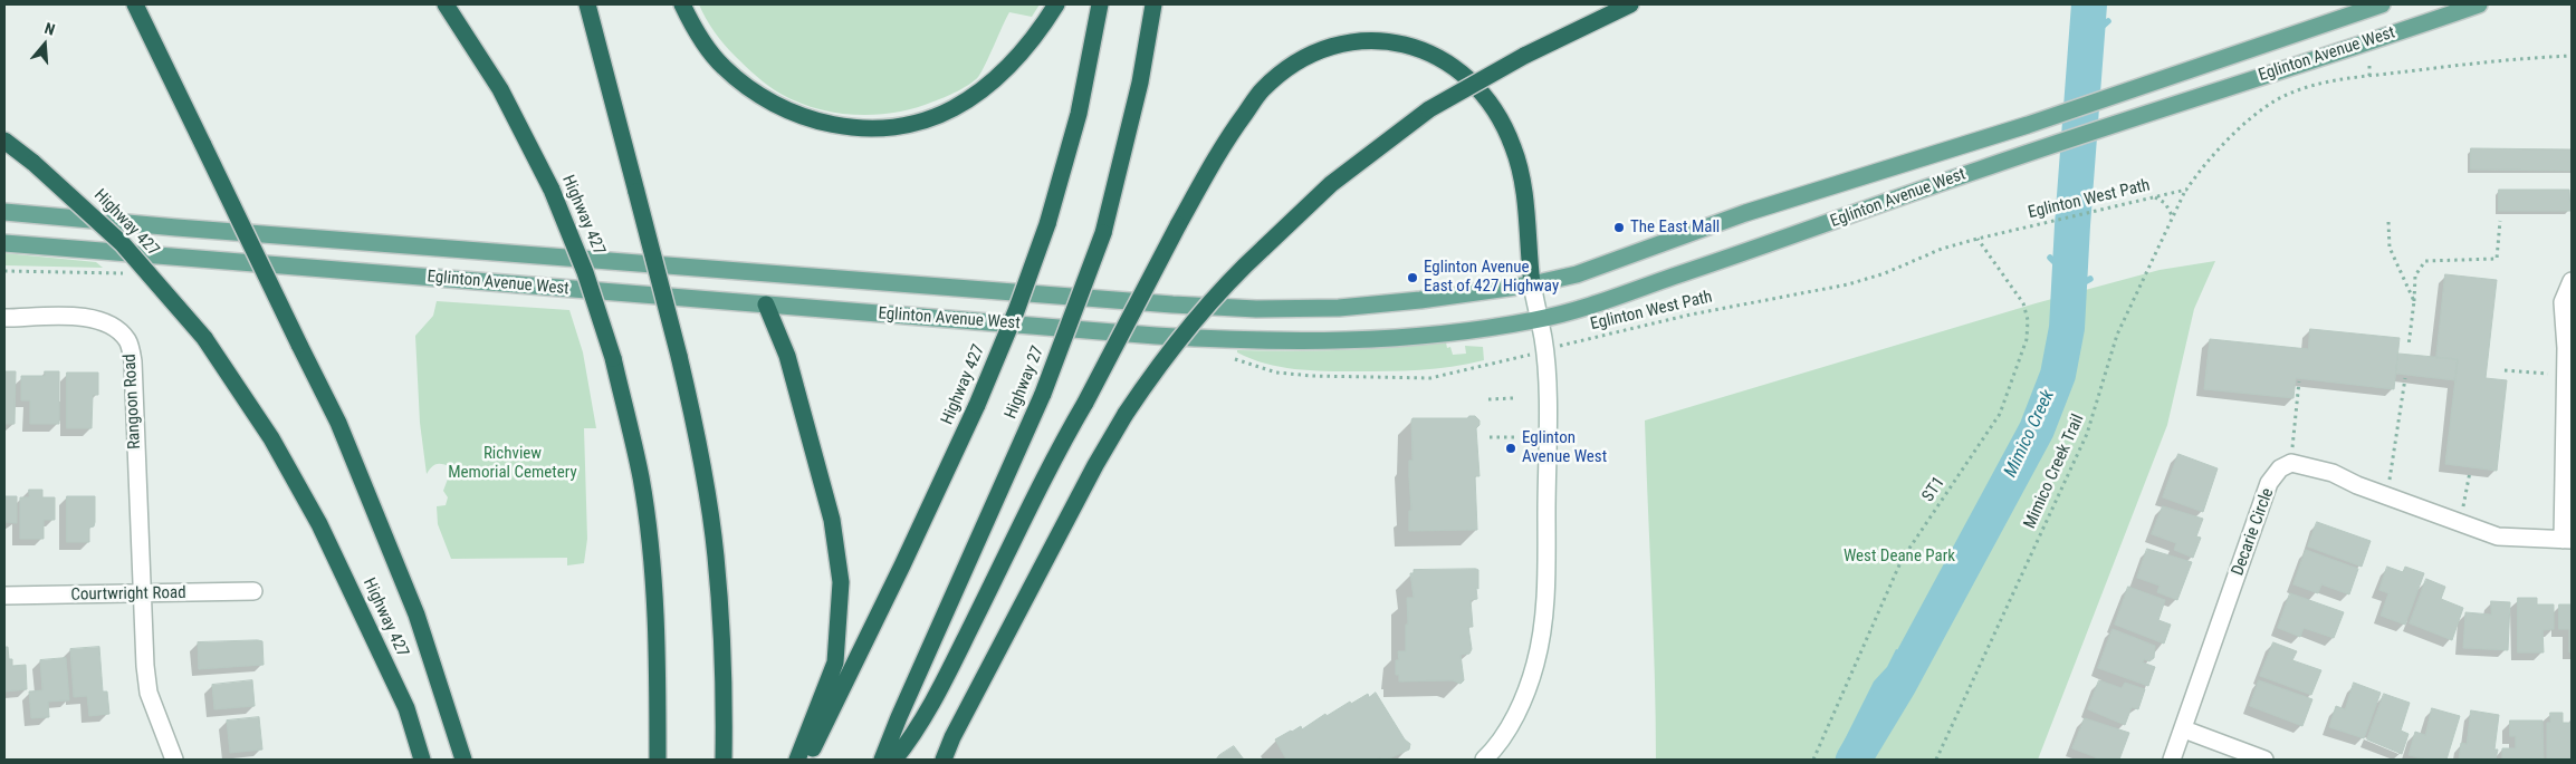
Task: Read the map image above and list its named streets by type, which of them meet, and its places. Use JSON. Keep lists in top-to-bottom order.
{
  "streets": {
    "highway": ["Highway 427", "Highway 27"],
    "main road": ["Eglinton Avenue West"],
    "street": ["Rangoon Road", "Decarie Circle", "Courtwright Road"],
    "path": ["Eglinton West Path", "Mimico Creek Trail", "ST1"]
  },
  "crossings": [
    ["Eglinton West Path", "Mimico Creek Trail"],
    ["Eglinton West Path", "ST1"],
    ["Rangoon Road", "Courtwright Road"]
  ],
  "water": ["Mimico Creek"],
  "parks": ["Richview Memorial Cemetery", "West Deane Park"],
  "places": ["The East Mall", "Eglinton Avenue East of 427 Highway", "Eglinton Avenue West"],
  "north": "top"
}
